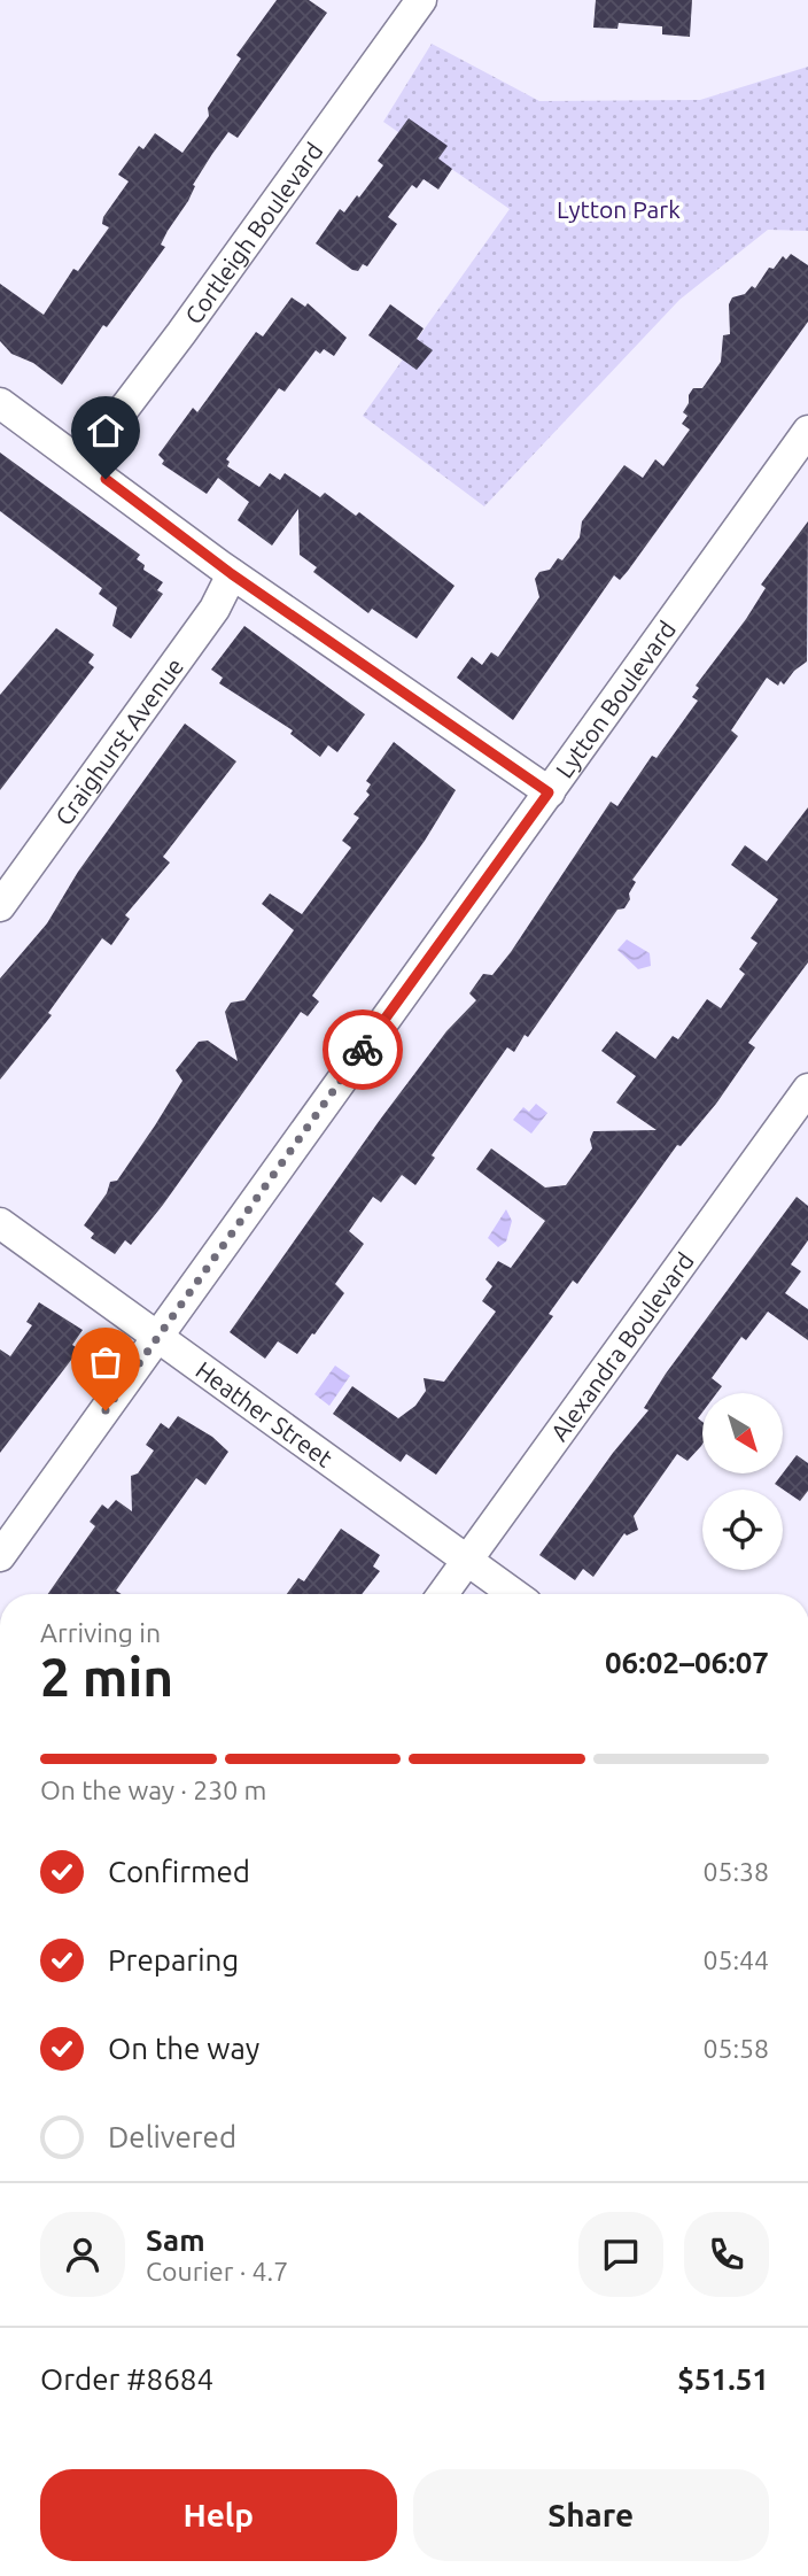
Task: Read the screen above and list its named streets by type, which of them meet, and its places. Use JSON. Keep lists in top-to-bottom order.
{
  "streets": {
    "street": [
      "Cortleigh Boulevard",
      "Lytton Boulevard",
      "Craighurst Avenue",
      "Alexandra Boulevard",
      "Heather Street"
    ]
  },
  "crossings": [
    ["Lytton Boulevard", "Heather Street"],
    ["Alexandra Boulevard", "Heather Street"]
  ],
  "parks": ["Lytton Park"],
  "north": "bottom right",
  "page": {
    "heading": ["2 min", "Arriving in", "06:02–06:07"],
    "panel": [
      "Sam",
      "Courier · 4.7",
      "Order #8684",
      "$51.51"
    ],
    "bar": "On the way · 230 m",
    "list": [
      ["Confirmed", "05:38"],
      ["Preparing", "05:44"],
      ["On the way", "05:58"],
      "Delivered"
    ],
    "buttons": ["Help", "Share"]
  }
}
